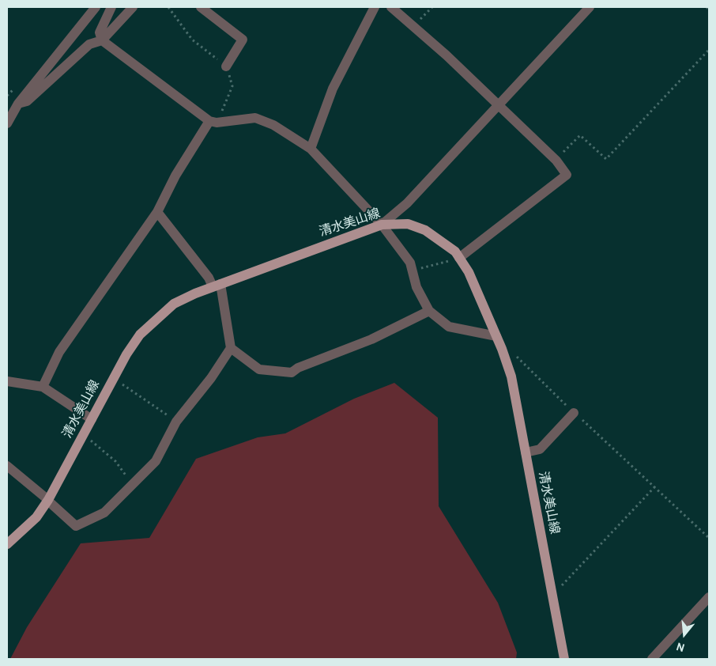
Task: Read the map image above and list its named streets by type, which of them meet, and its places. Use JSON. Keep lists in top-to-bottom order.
{
  "streets": {
    "main road": ["清水美山線"]
  },
  "north": "bottom"
}
